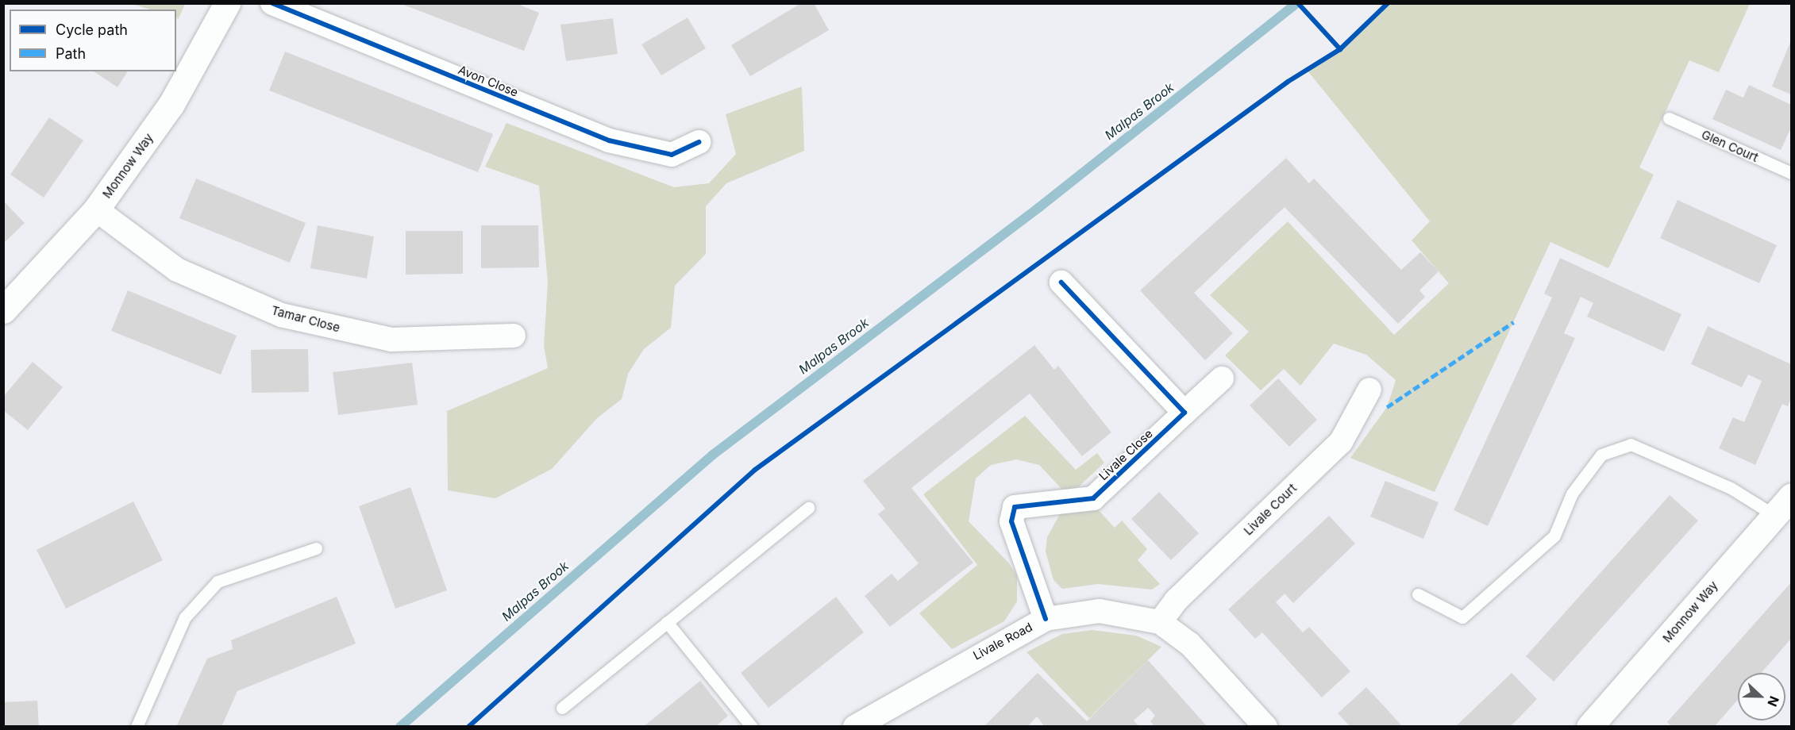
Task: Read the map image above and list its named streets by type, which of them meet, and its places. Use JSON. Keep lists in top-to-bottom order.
{
  "streets": {
    "street": [
      "Avon Close",
      "Monnow Way",
      "Tamar Close",
      "Livale Close",
      "Livale Court",
      "Livale Road"
    ],
    "lane": ["Glen Court"]
  },
  "crossings": [
    ["Monnow Way", "Tamar Close"],
    ["Livale Close", "Livale Road"],
    ["Livale Court", "Livale Road"]
  ],
  "water": ["Malpas Brook"],
  "legend": ["Cycle path", "Path"],
  "north": "right"
}
